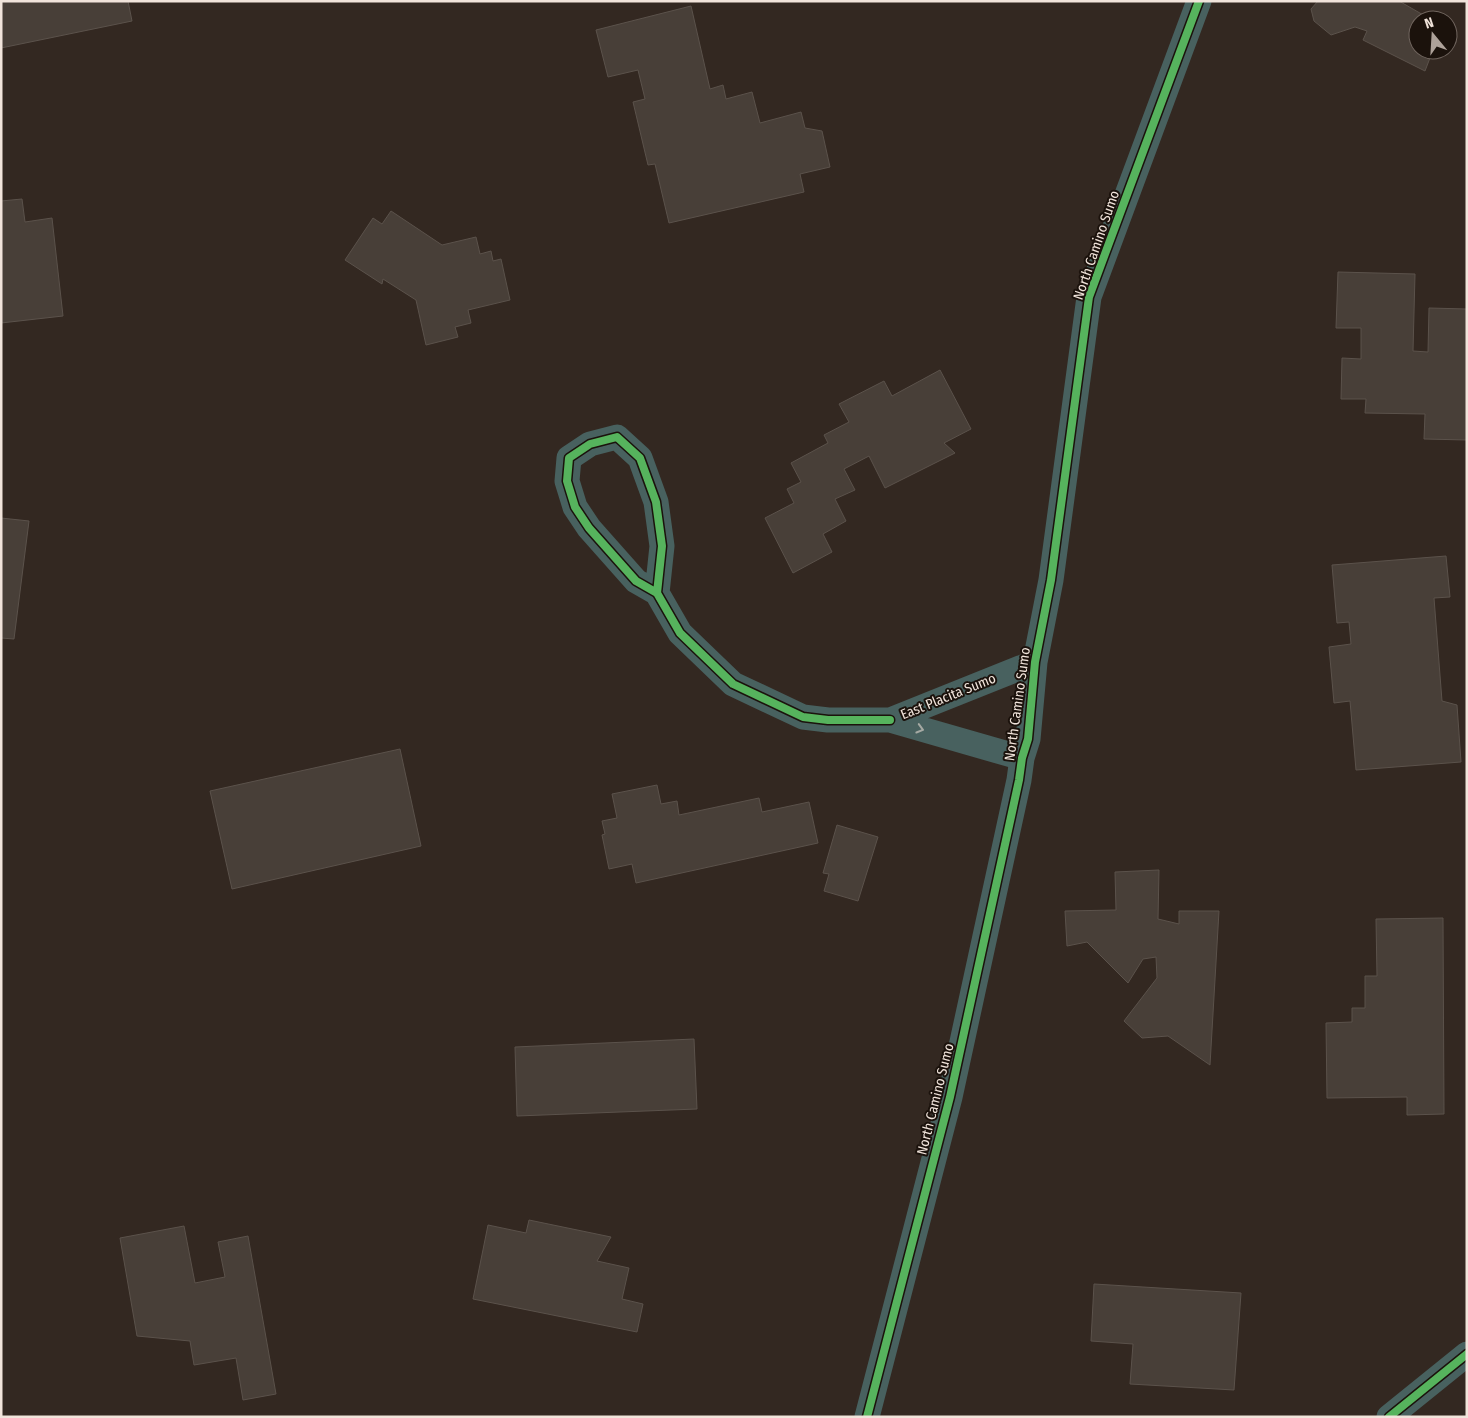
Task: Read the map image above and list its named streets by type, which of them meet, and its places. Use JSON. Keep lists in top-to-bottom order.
{
  "streets": {
    "street": ["North Camino Sumo", "East Placita Sumo"]
  },
  "crossings": [
    ["North Camino Sumo", "East Placita Sumo"]
  ],
  "north": "top"
}
